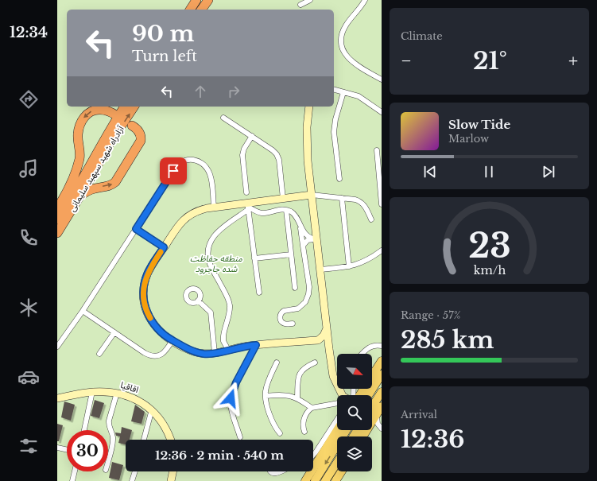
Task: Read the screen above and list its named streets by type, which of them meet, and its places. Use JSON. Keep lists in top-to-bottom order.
{
  "streets": {
    "highway": ["آزادراه شهید سپهبد سلیمانی"],
    "main road": ["اقاقیا"]
  },
  "parks": ["منطقه حفاظت شده جاجرود"],
  "north": "bottom right",
  "page": {
    "tabs": "12:34",
    "tile": [
      "Climate",
      ["Range · 57%", "285 km"],
      ["Arrival", "12:36"]
    ],
    "turn": ["90 m", "Turn left"],
    "heat": ["−", "21°", "+"],
    "song": ["Slow Tide", "Marlow"],
    "limit": "30",
    "trip": "12:36 · 2 min · 540 m",
    "gauge": ["23", "km/h"]
  }
}
